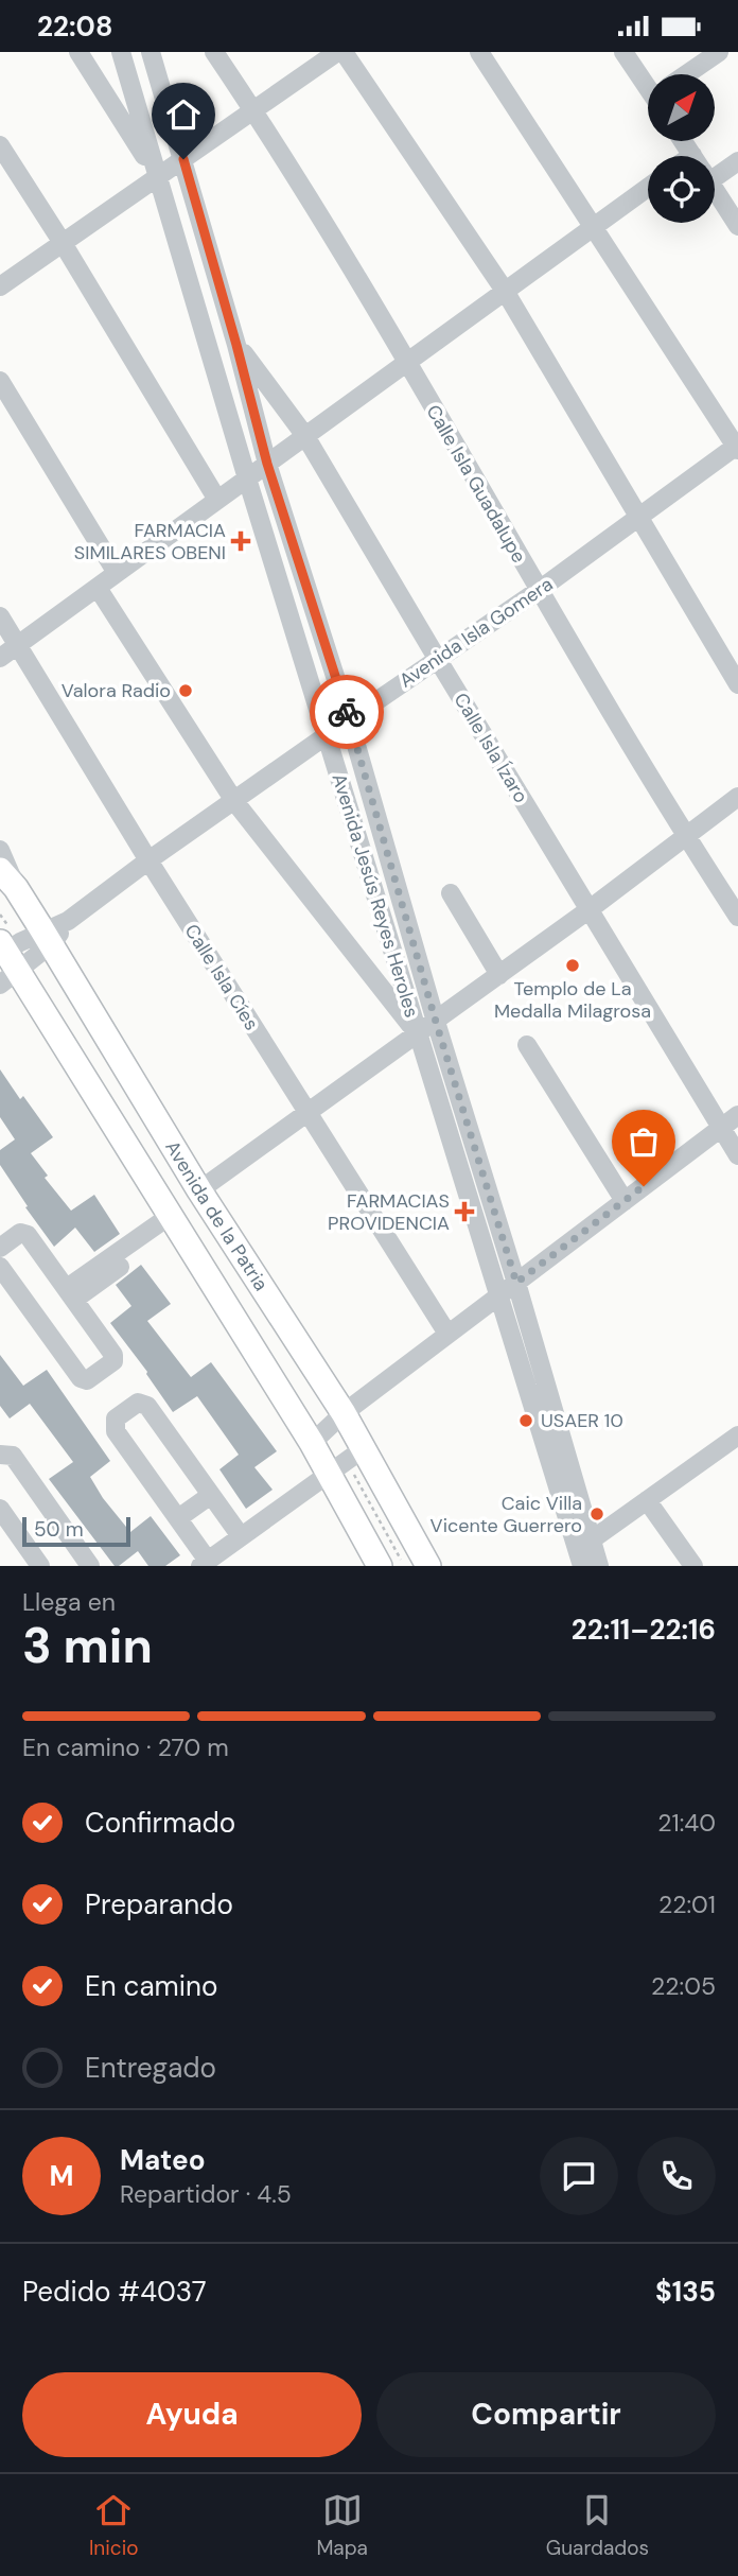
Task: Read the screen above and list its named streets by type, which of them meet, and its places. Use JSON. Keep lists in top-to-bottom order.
{
  "streets": {
    "main road": ["Avenida de la Patria"],
    "street": [
      "Calle Isla Guadalupe",
      "Avenida Isla Gomera",
      "Calle Isla Ízaro",
      "Avenida Jesús Reyes Heroles",
      "Calle Isla Cíes"
    ]
  },
  "crossings": [
    ["Calle Isla Guadalupe", "Avenida Isla Gomera"],
    ["Avenida Isla Gomera", "Calle Isla Ízaro"],
    ["Avenida Isla Gomera", "Avenida Jesús Reyes Heroles"],
    ["Avenida Isla Gomera", "Calle Isla Cíes"],
    ["Avenida Isla Gomera", "Avenida de la Patria"],
    ["Calle Isla Ízaro", "Avenida Jesús Reyes Heroles"]
  ],
  "places": {
    "health": ["FARMACIA SIMILARES OBENI", "FARMACIAS PROVIDENCIA"],
    "other": [
      "Valora Radio",
      "Templo de La Medalla Milagrosa",
      "USAER 10",
      "Caic Villa Vicente Guerrero"
    ]
  },
  "scale_bar": "50 m",
  "north": "top right",
  "page": {
    "status": "22:08",
    "scale": "50 m",
    "heading": ["3 min", "Llega en", "22:11–22:16"],
    "panel": [
      "Mateo",
      "Repartidor · 4.5",
      "Pedido #4037",
      "$135"
    ],
    "bar": "En camino · 270 m",
    "list": [
      ["Confirmado", "21:40"],
      ["Preparando", "22:01"],
      ["En camino", "22:05"],
      "Entregado"
    ],
    "round": "M",
    "buttons": ["Ayuda", "Compartir"],
    "tabs": ["Inicio", "Mapa", "Guardados"]
  }
}
